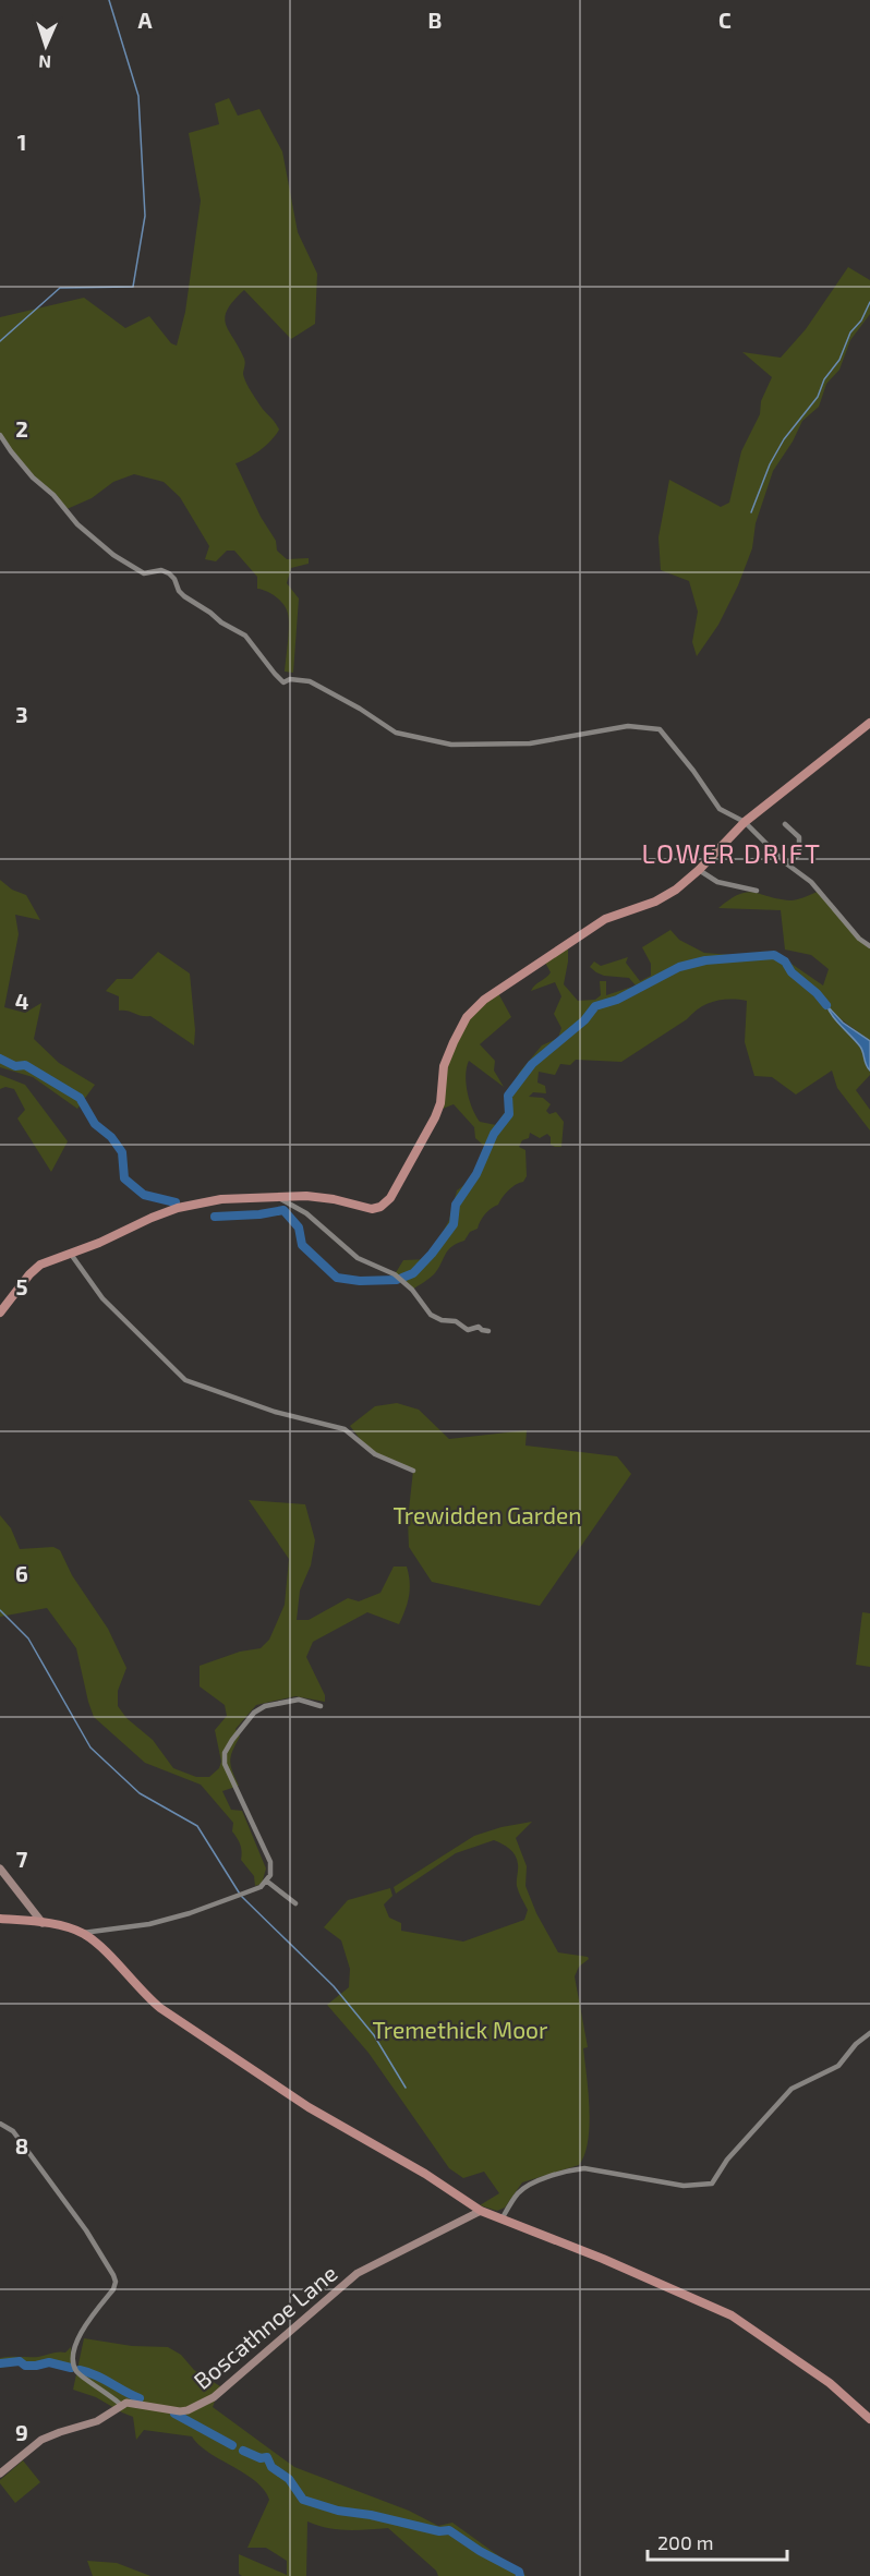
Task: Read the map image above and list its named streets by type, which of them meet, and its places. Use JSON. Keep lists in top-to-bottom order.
{
  "streets": {
    "street": ["Boscathnoe Lane"]
  },
  "districts": ["LOWER DRIFT"],
  "parks": ["Trewidden Garden", "Tremethick Moor"],
  "scale_bar": "200 m",
  "north": "bottom",
  "grid": {
    "columns": ["A", "B", "C"],
    "rows": [
      "1",
      "2",
      "3",
      "4",
      "5",
      "6",
      "7",
      "8",
      "9"
    ]
  }
}
